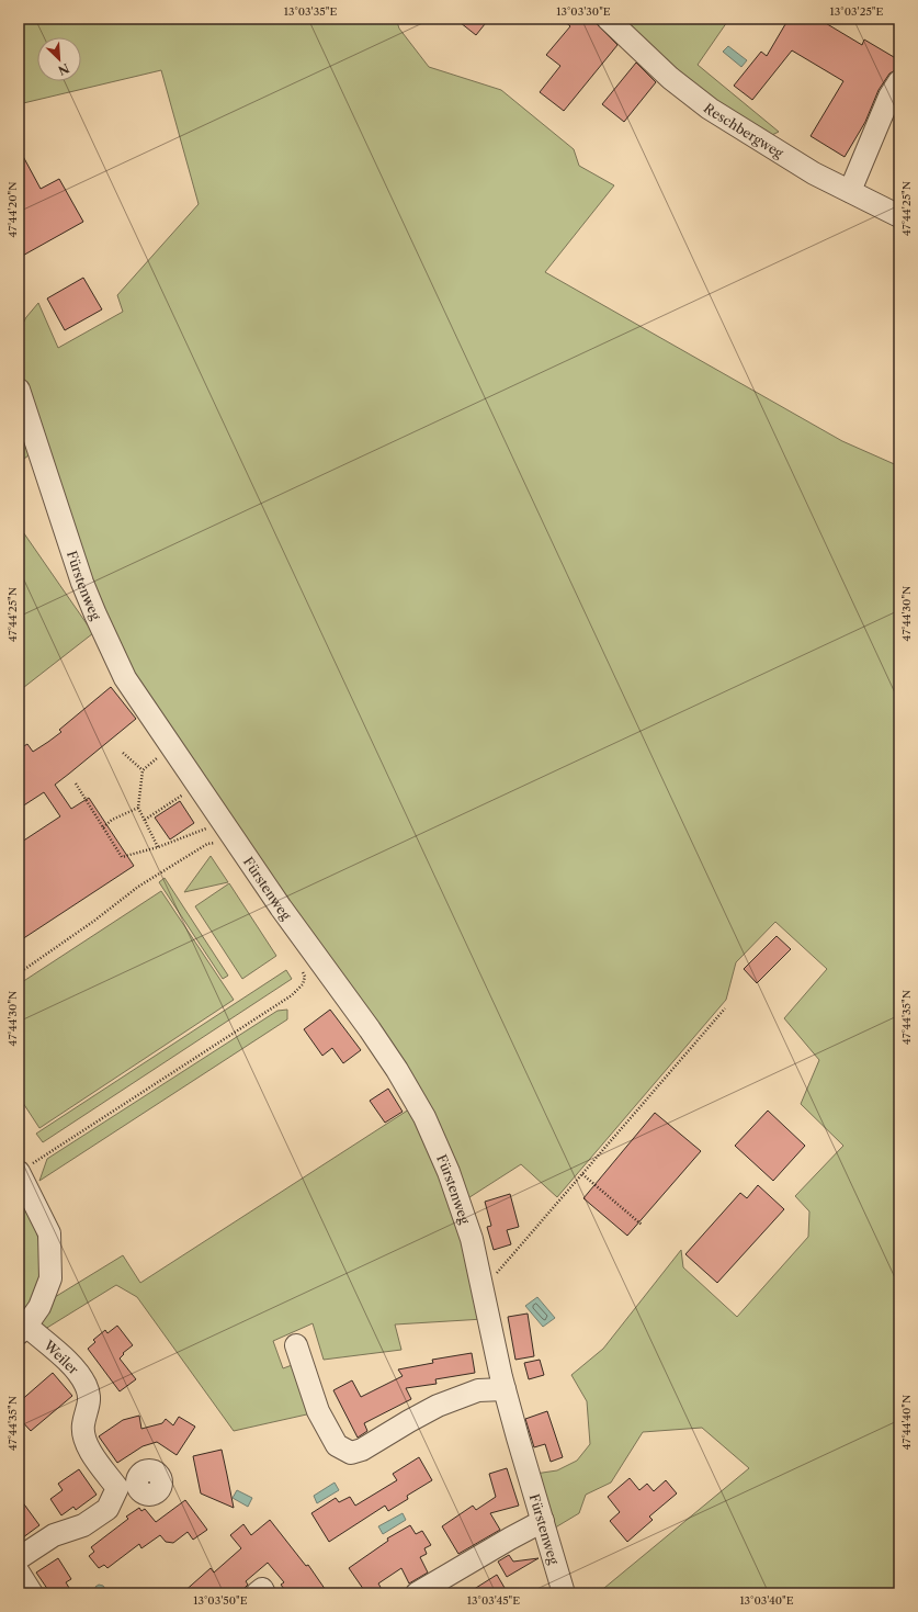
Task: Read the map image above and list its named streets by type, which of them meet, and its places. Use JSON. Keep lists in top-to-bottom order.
{
  "streets": {
    "street": ["Reschbergweg", "Fürstenweg", "Weiler"]
  },
  "north": "bottom right",
  "coordinates": [
    "13°03'35\"E",
    "13°03'30\"E",
    "13°03'25\"E",
    "47°44'25\"N",
    "47°44'20\"N",
    "47°44'30\"N",
    "47°44'35\"N",
    "47°44'40\"N",
    "13°03'50\"E",
    "13°03'45\"E",
    "13°03'40\"E"
  ]
}
